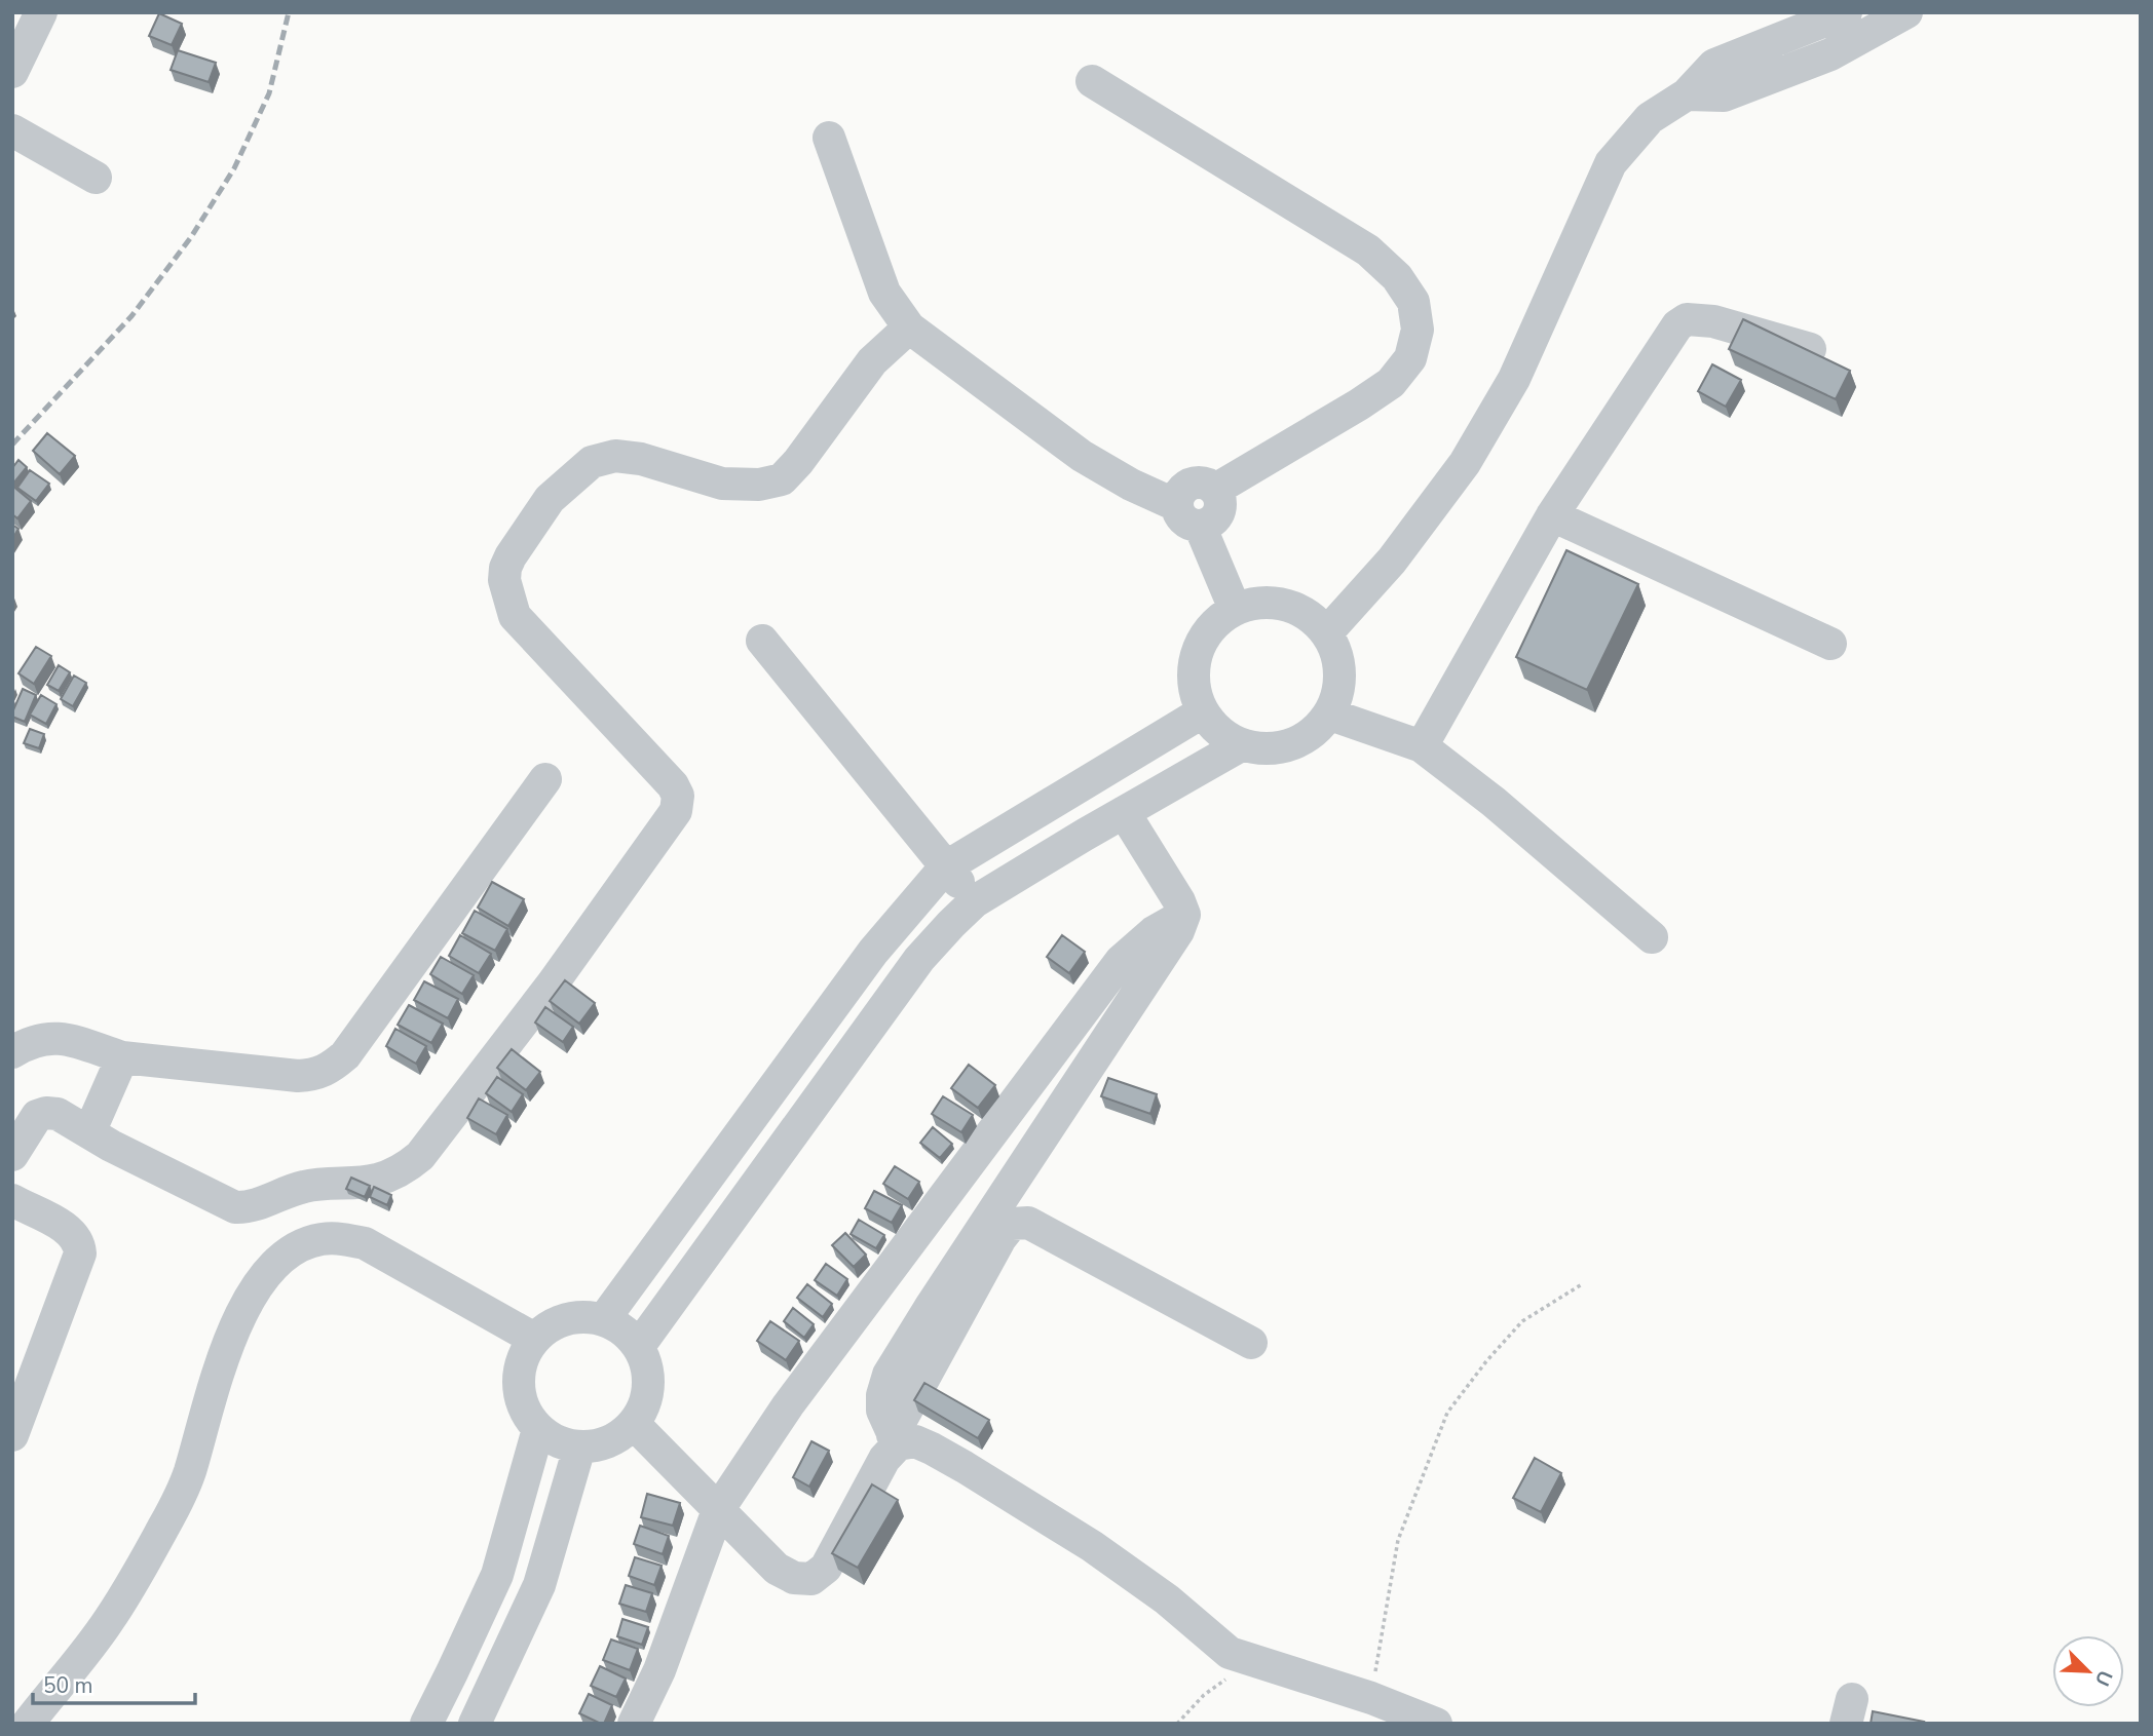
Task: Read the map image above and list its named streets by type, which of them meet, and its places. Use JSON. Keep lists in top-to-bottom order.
{
  "scale_bar": "50 m",
  "north": "bottom right"
}
